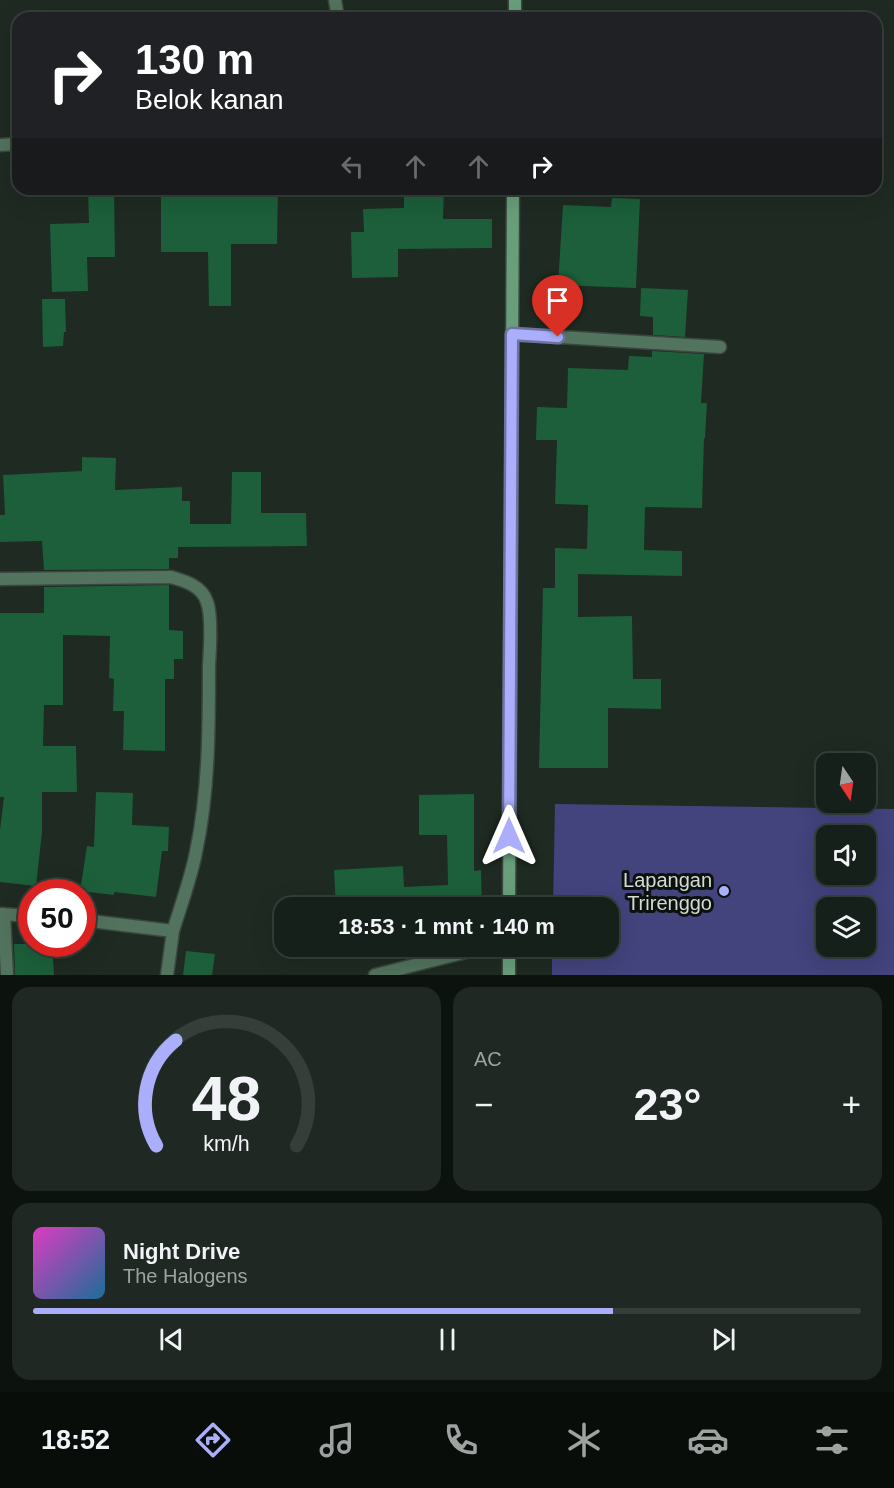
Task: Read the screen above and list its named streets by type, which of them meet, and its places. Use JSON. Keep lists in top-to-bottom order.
{
  "places": ["Lapangan Trirenggo"],
  "north": "bottom",
  "page": {
    "turn": ["130 m", "Belok kanan"],
    "limit": "50",
    "trip": "18:53 · 1 mnt · 140 m",
    "tile": "AC",
    "heat": ["−", "23°", "+"],
    "song": ["Night Drive", "The Halogens"],
    "tabs": "18:52",
    "gauge": ["48", "km/h"]
  }
}
